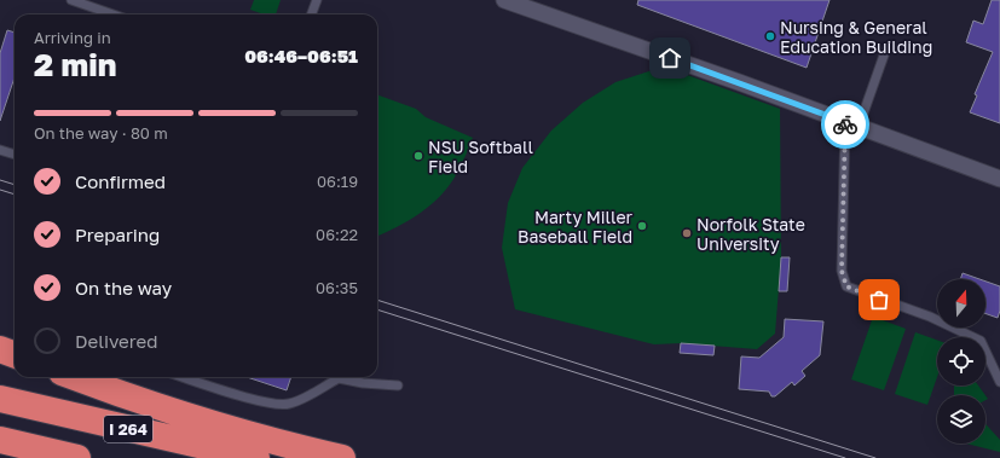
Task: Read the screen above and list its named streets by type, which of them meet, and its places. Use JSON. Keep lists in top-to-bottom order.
{
  "streets": {
    "highway": ["I 264"]
  },
  "places": [
    "Nursing & General Education Building",
    "NSU Softball Field",
    "Marty Miller Baseball Field",
    "Norfolk State University"
  ],
  "north": "top",
  "page": {
    "heading": ["2 min", "Arriving in", "06:46–06:51"],
    "bar": "On the way · 80 m",
    "list": [
      ["Confirmed", "06:19"],
      ["Preparing", "06:22"],
      ["On the way", "06:35"],
      "Delivered"
    ]
  }
}
